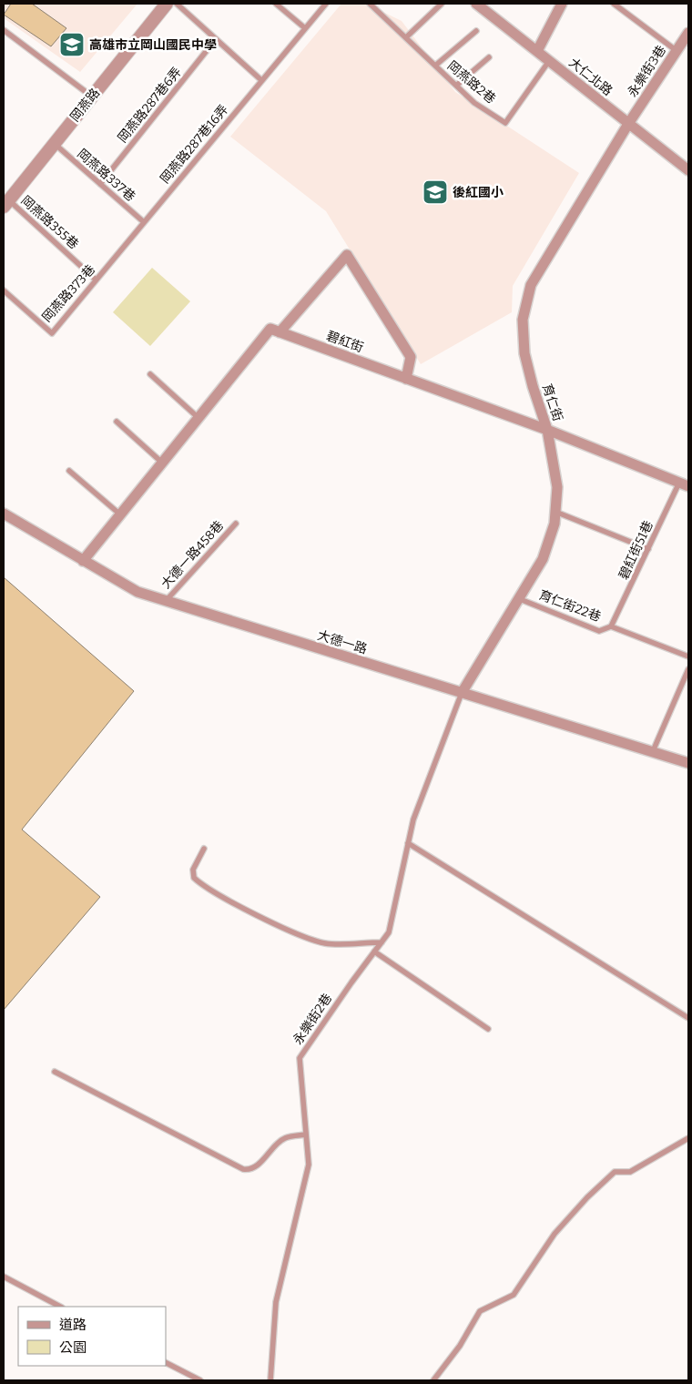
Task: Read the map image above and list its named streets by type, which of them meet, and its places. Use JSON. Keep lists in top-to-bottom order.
{
  "streets": {
    "street": [
      "永樂街3巷",
      "大仁北路",
      "岡燕路",
      "碧紅街",
      "育仁街",
      "大德一路"
    ],
    "lane": [
      "岡燕路2巷",
      "岡燕路287巷6弄",
      "岡燕路287巷16弄",
      "岡燕路337巷",
      "岡燕路355巷",
      "岡燕路373巷",
      "碧紅街51巷",
      "大德一路458巷",
      "育仁街22巷",
      "永樂街2巷"
    ]
  },
  "crossings": [
    ["永樂街3巷", "大仁北路"],
    ["永樂街3巷", "育仁街"],
    ["大仁北路", "岡燕路2巷"],
    ["大仁北路", "育仁街"],
    ["岡燕路", "岡燕路337巷"],
    ["岡燕路", "岡燕路355巷"],
    ["岡燕路287巷6弄", "岡燕路337巷"],
    ["岡燕路287巷16弄", "岡燕路337巷"],
    ["岡燕路287巷16弄", "岡燕路373巷"],
    ["岡燕路337巷", "岡燕路373巷"],
    ["岡燕路355巷", "岡燕路373巷"],
    ["碧紅街", "育仁街"],
    ["碧紅街", "碧紅街51巷"],
    ["育仁街", "育仁街22巷"],
    ["育仁街", "大德一路"],
    ["育仁街", "永樂街2巷"],
    ["碧紅街51巷", "育仁街22巷"],
    ["大德一路458巷", "大德一路"],
    ["大德一路", "永樂街2巷"]
  ],
  "places": {
    "school or university": ["高雄市立岡山國民中學", "後紅國小"]
  },
  "legend": ["道路", "公園"]
}
